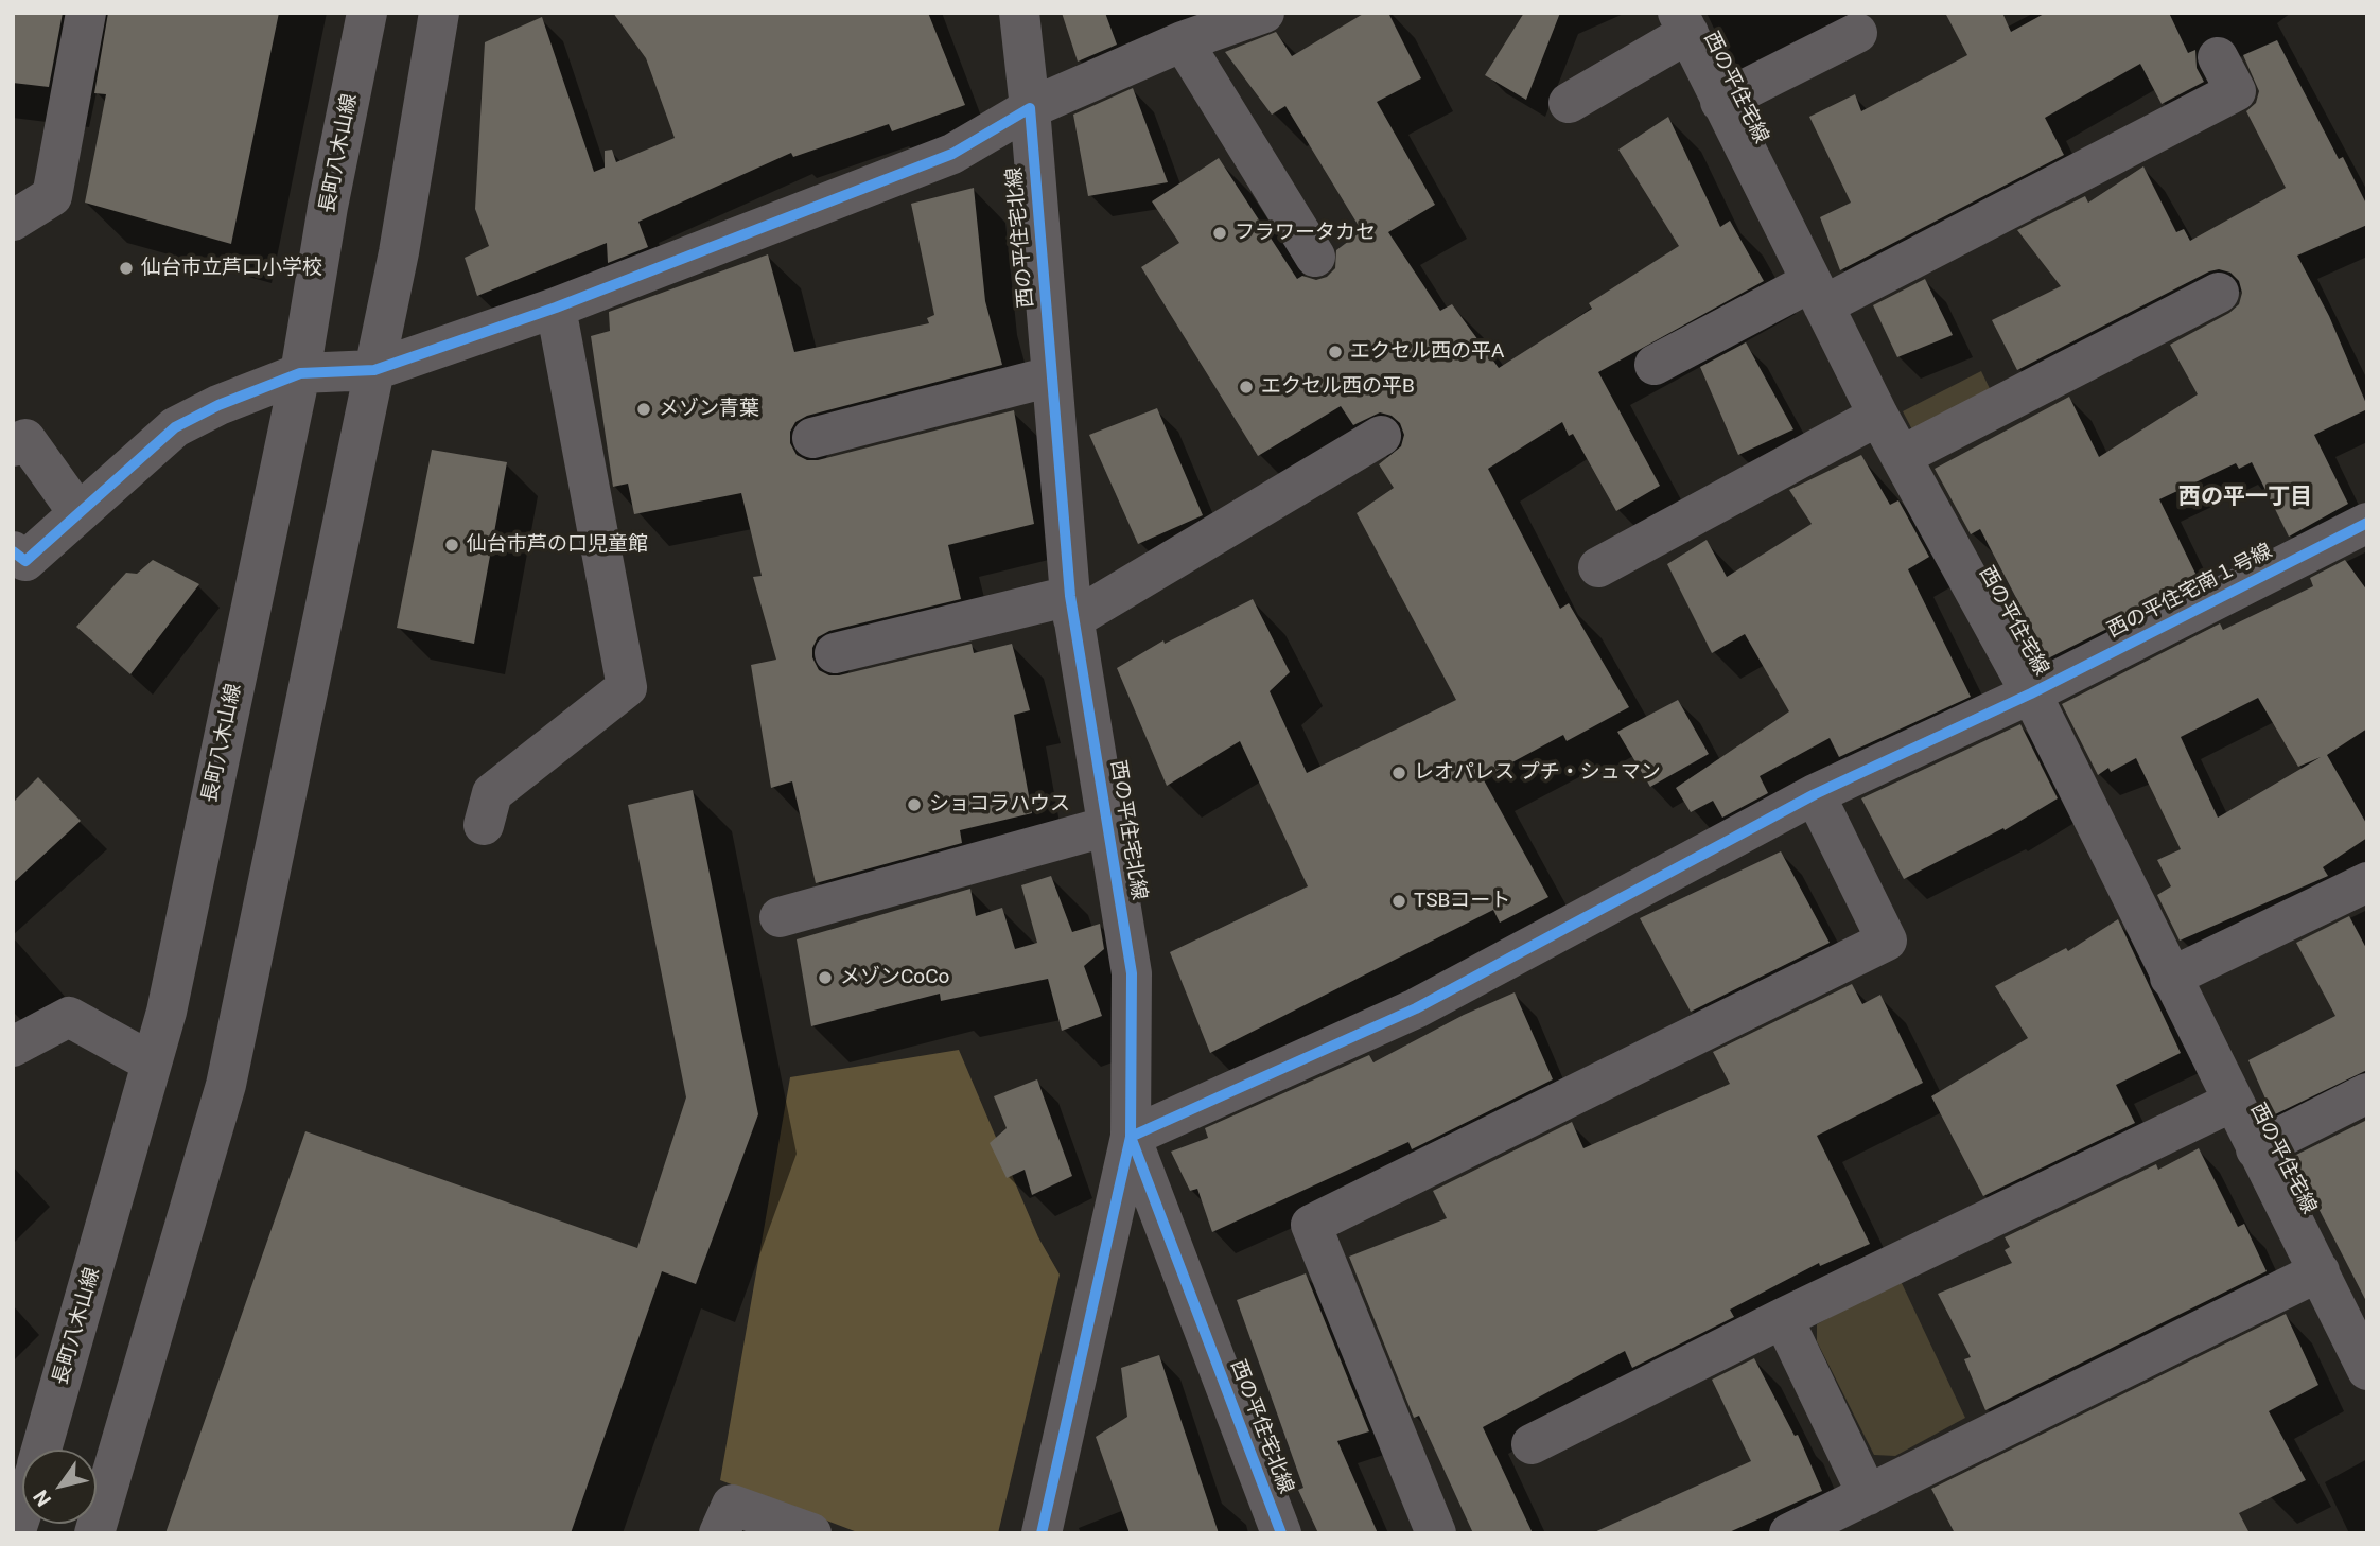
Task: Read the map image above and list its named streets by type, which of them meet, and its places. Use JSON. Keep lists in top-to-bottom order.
{
  "streets": {
    "street": [
      "西の平住宅線",
      "長町八木山線",
      "西の平住宅北線",
      "西の平住宅南１号線"
    ]
  },
  "crossings": [
    ["西の平住宅線", "西の平住宅南１号線"],
    ["西の平住宅北線", "西の平住宅南１号線"]
  ],
  "districts": ["西の平一丁目"],
  "places": [
    "フラワータカセ",
    "仙台市立芦口小学校",
    "エクセル西の平A",
    "エクセル西の平B",
    "メゾン青葉",
    "仙台市芦の口児童館",
    "レオパレス プチ・シュマン",
    "ショコラハウス",
    "TSBコート",
    "メゾンCoCo"
  ],
  "north": "bottom left"
}
